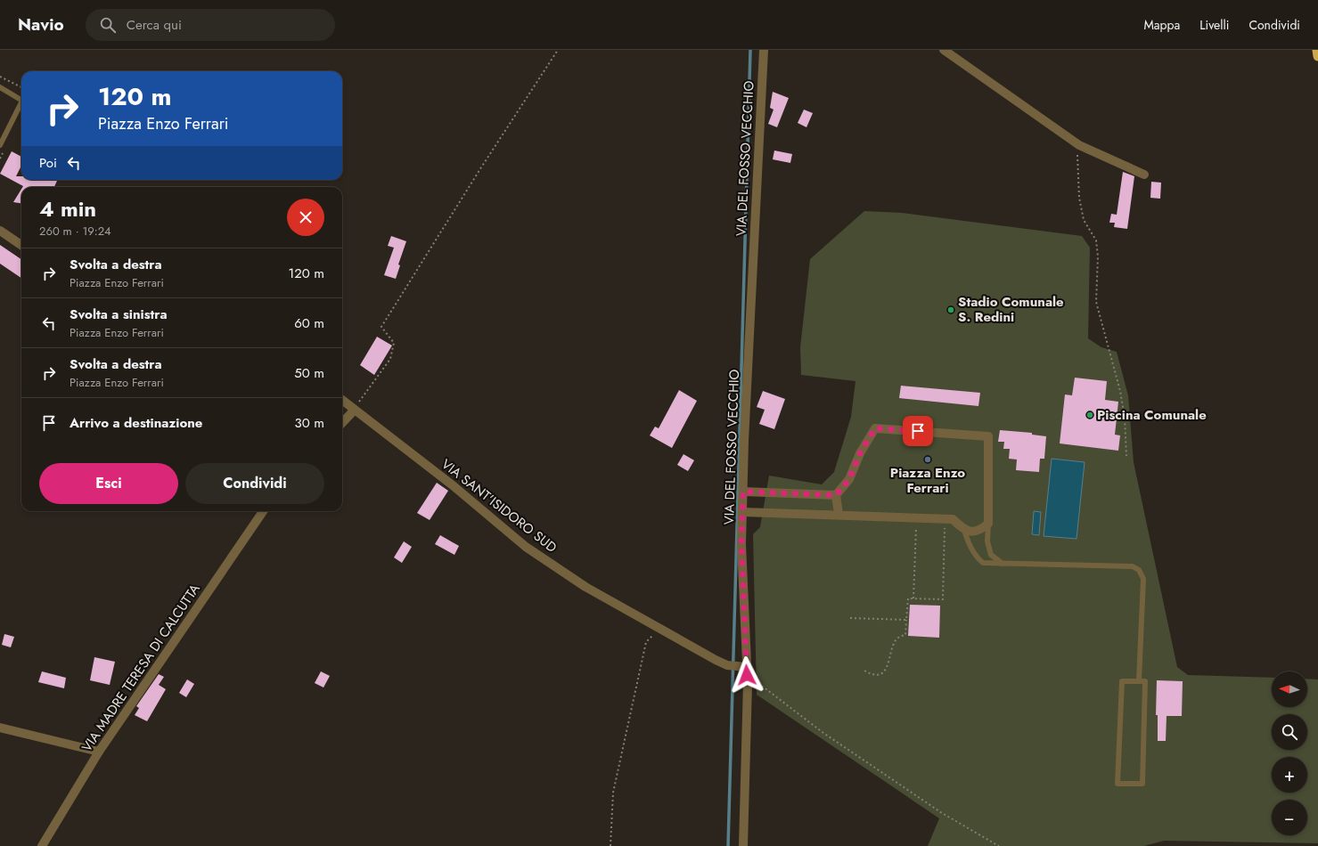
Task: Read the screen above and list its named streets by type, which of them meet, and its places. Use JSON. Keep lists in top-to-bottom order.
{
  "streets": {
    "street": ["VIA DEL FOSSO VECCHIO", "VIA SANT'ISIDORO SUD", "VIA MADRE TERESA DI CALCUTTA"]
  },
  "crossings": [
    ["VIA DEL FOSSO VECCHIO", "VIA SANT'ISIDORO SUD"]
  ],
  "places": ["Stadio Comunale S. Redini", "Piscina Comunale", "Piazza Enzo Ferrari"],
  "north": "left",
  "page": {
    "header": "Navio",
    "search": "Cerca qui",
    "nav": ["Mappa", "Livelli", "Condividi"],
    "turn": ["120 m", "Piazza Enzo Ferrari"],
    "then": "Poi",
    "heading": ["4 min", "260 m · 19:24"],
    "list": [
      {
        "name": "Svolta a destra",
        "note": "Piazza Enzo Ferrari",
        "value": "120 m"
      },
      {
        "name": "Svolta a sinistra",
        "note": "Piazza Enzo Ferrari",
        "value": "60 m"
      },
      {
        "name": "Svolta a destra",
        "note": "Piazza Enzo Ferrari",
        "value": "50 m"
      },
      {
        "name": "Arrivo a destinazione",
        "value": "30 m"
      }
    ],
    "buttons": ["Esci", "Condividi"],
    "map_buttons": ["+", "−"]
  }
}
